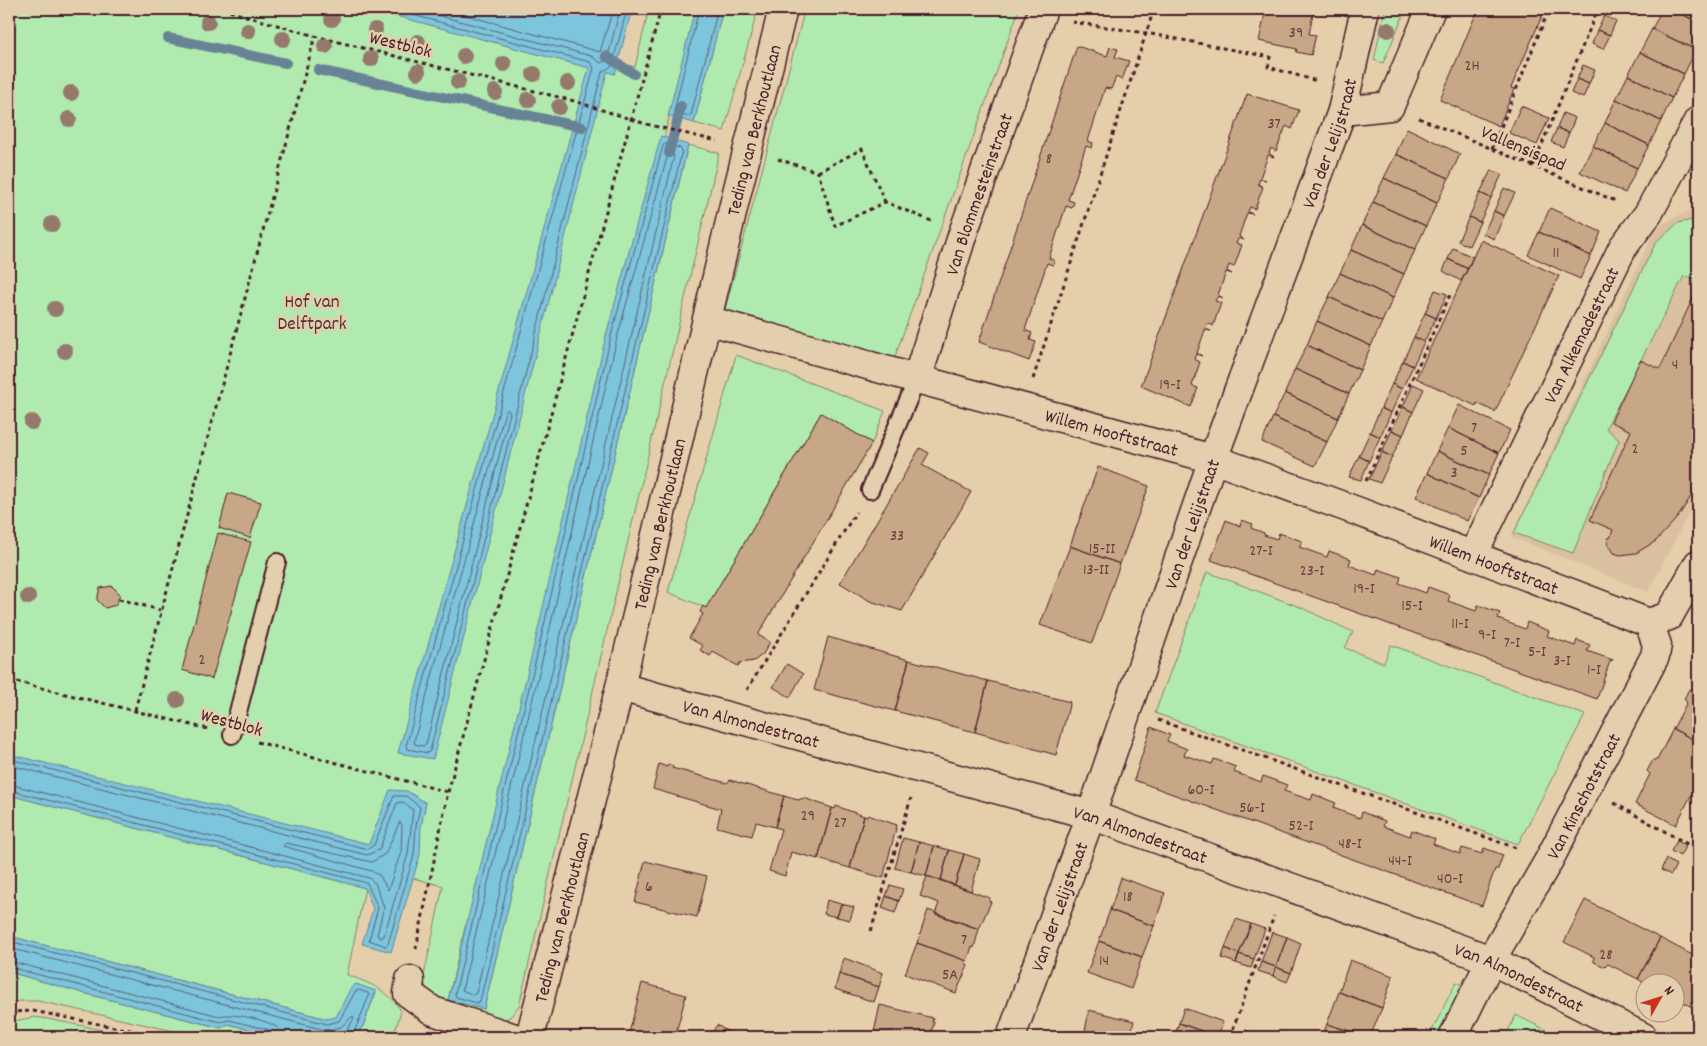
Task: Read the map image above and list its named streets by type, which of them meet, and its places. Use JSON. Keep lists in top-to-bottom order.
{
  "streets": {
    "street": [
      "Teding van Berkhoutlaan",
      "Van der Lelijstraat",
      "Van Blommesteinstraat",
      "Van Alkemadestraat",
      "Willem Hooftstraat",
      "Van Almondestraat",
      "Van Kinschotstraat"
    ],
    "path": ["Westblok", "Vallensispad"]
  },
  "crossings": [
    ["Teding van Berkhoutlaan", "Willem Hooftstraat"],
    ["Teding van Berkhoutlaan", "Van Almondestraat"],
    ["Van der Lelijstraat", "Willem Hooftstraat"],
    ["Van der Lelijstraat", "Van Almondestraat"],
    ["Vallensispad", "Van Alkemadestraat"],
    ["Van Blommesteinstraat", "Willem Hooftstraat"],
    ["Van Alkemadestraat", "Willem Hooftstraat"],
    ["Willem Hooftstraat", "Van Kinschotstraat"],
    ["Van Almondestraat", "Van Kinschotstraat"]
  ],
  "parks": ["Hof van Delftpark"],
  "house_numbers": [
    "39",
    "2H",
    "37",
    "8",
    "11",
    "4",
    "19-I",
    "7",
    "2",
    "5",
    "3",
    "33",
    "15-II",
    "27-I",
    "13-II",
    "23-I",
    "19-I",
    "15-I",
    "11-I",
    "9-I",
    "7-I",
    "5-I",
    "2",
    "3-I",
    "1-I",
    "60-I",
    "56-I",
    "29",
    "27",
    "52-I",
    "48-I",
    "44-I",
    "40-I",
    "6",
    "18",
    "7",
    "28",
    "14",
    "5A"
  ],
  "north": "top right"
}
